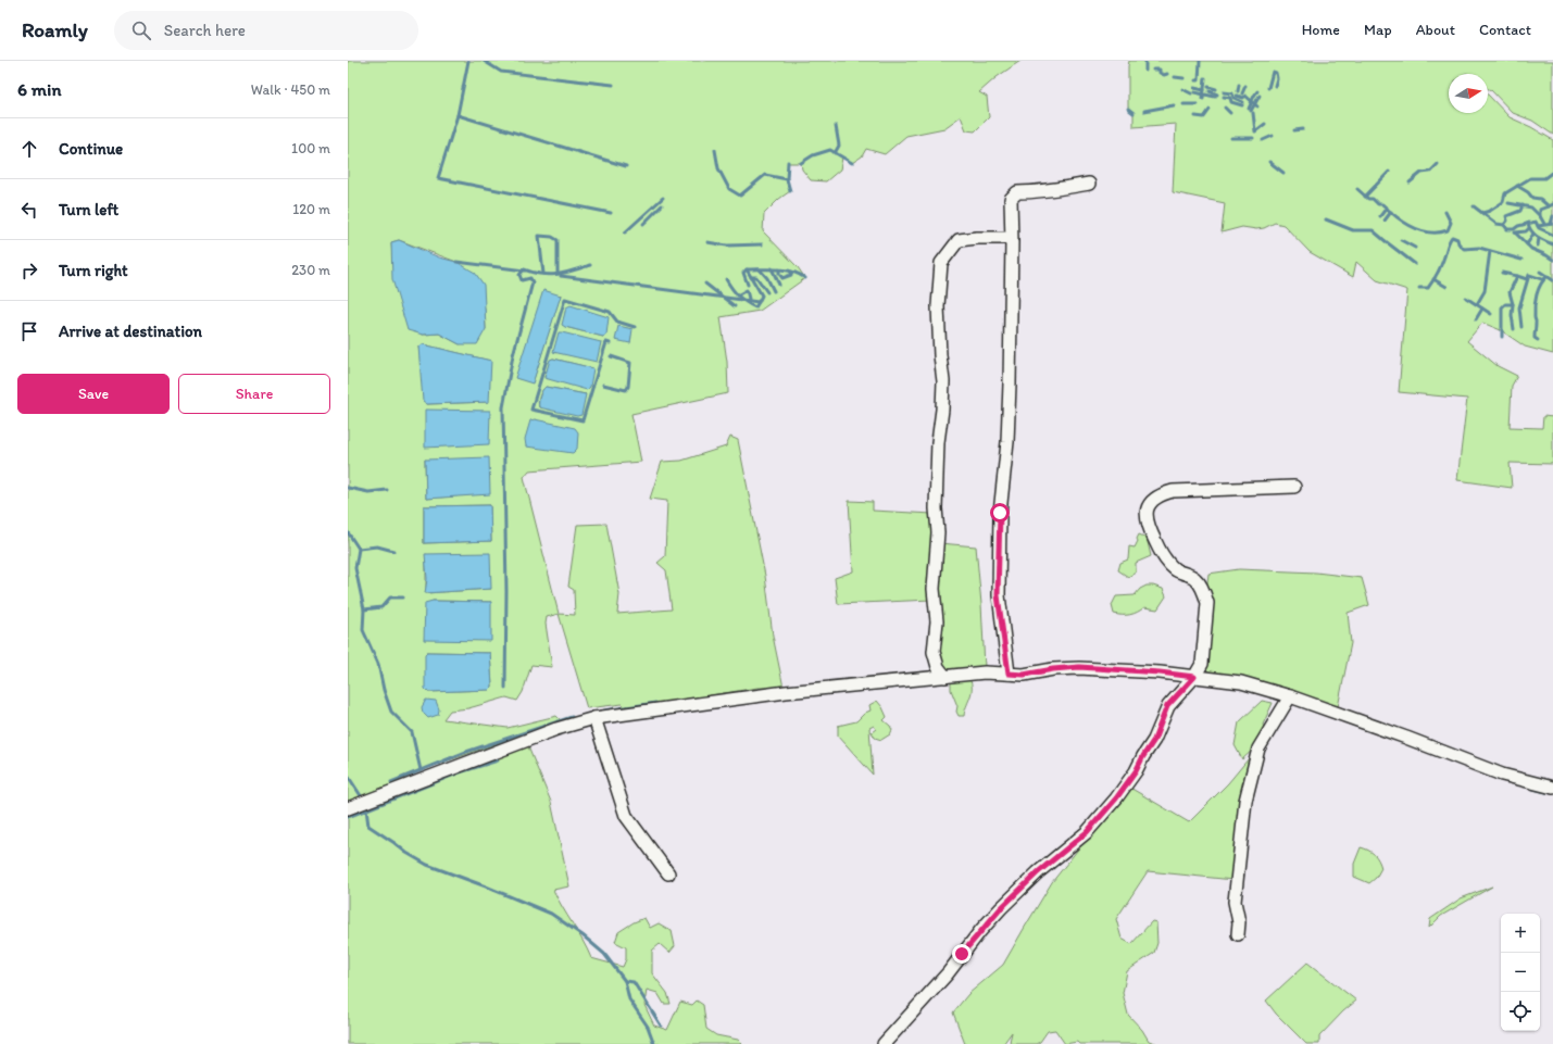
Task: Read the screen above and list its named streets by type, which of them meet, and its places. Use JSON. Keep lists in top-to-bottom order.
{
  "north": "right",
  "page": {
    "header": "Roamly",
    "search": "Search here",
    "nav": [
      "Home",
      "Map",
      "About",
      "Contact"
    ],
    "heading": ["6 min", "Walk · 450 m"],
    "list": [
      ["Continue", "100 m"],
      ["Turn left", "120 m"],
      ["Turn right", "230 m"],
      "Arrive at destination"
    ],
    "buttons": ["Save", "Share"],
    "map_buttons": ["+", "−"]
  }
}
